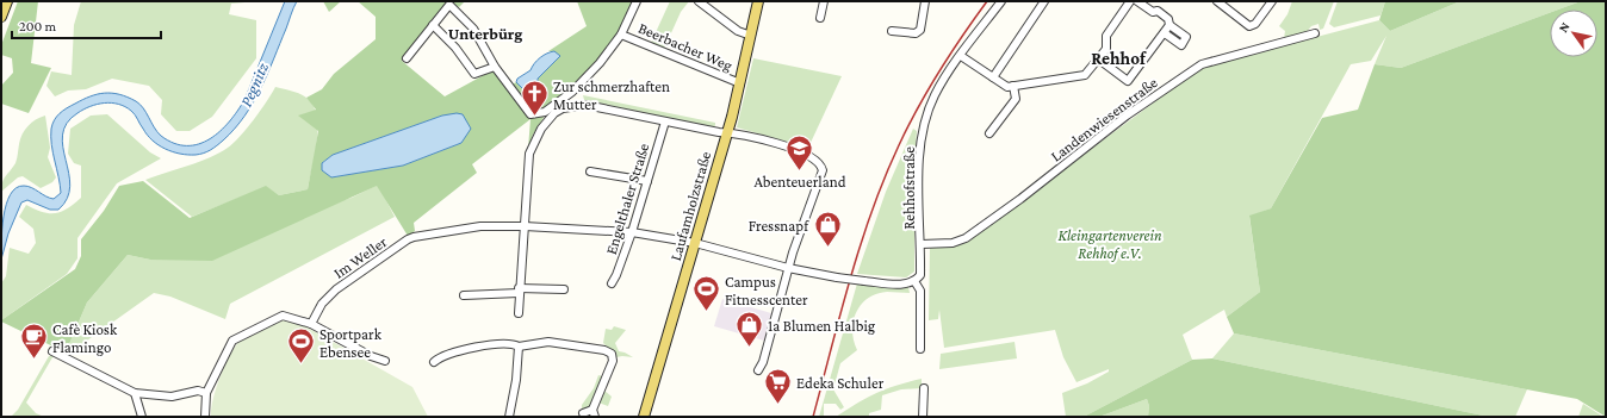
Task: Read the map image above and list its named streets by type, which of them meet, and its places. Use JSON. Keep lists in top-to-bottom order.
{
  "streets": {
    "main road": ["Laufamholzstraße"],
    "street": [
      "Beerbacher Weg",
      "Landenwiesenstraße",
      "Rehhofstraße",
      "Engelthaler Straße",
      "Im Weller"
    ]
  },
  "crossings": [
    ["Beerbacher Weg", "Laufamholzstraße"],
    ["Landenwiesenstraße", "Rehhofstraße"],
    ["Engelthaler Straße", "Im Weller"],
    ["Laufamholzstraße", "Im Weller"]
  ],
  "districts": ["Unterbürg", "Rehhof"],
  "water": ["Pegnitz"],
  "parks": ["Kleingartenverein Rehhof e.V."],
  "places": {
    "church": ["Zur schmerzhaften Mutter"],
    "school or university": ["Abenteuerland"],
    "shop": ["Fressnapf", "1a Blumen Halbig"],
    "sports": ["Campus Fitnesscenter", "Sportpark Ebensee"],
    "cafe": ["Cafè Kiosk Flamingo"],
    "supermarket": ["Edeka Schuler"]
  },
  "scale_bar": "200 m",
  "north": "top left"
}
